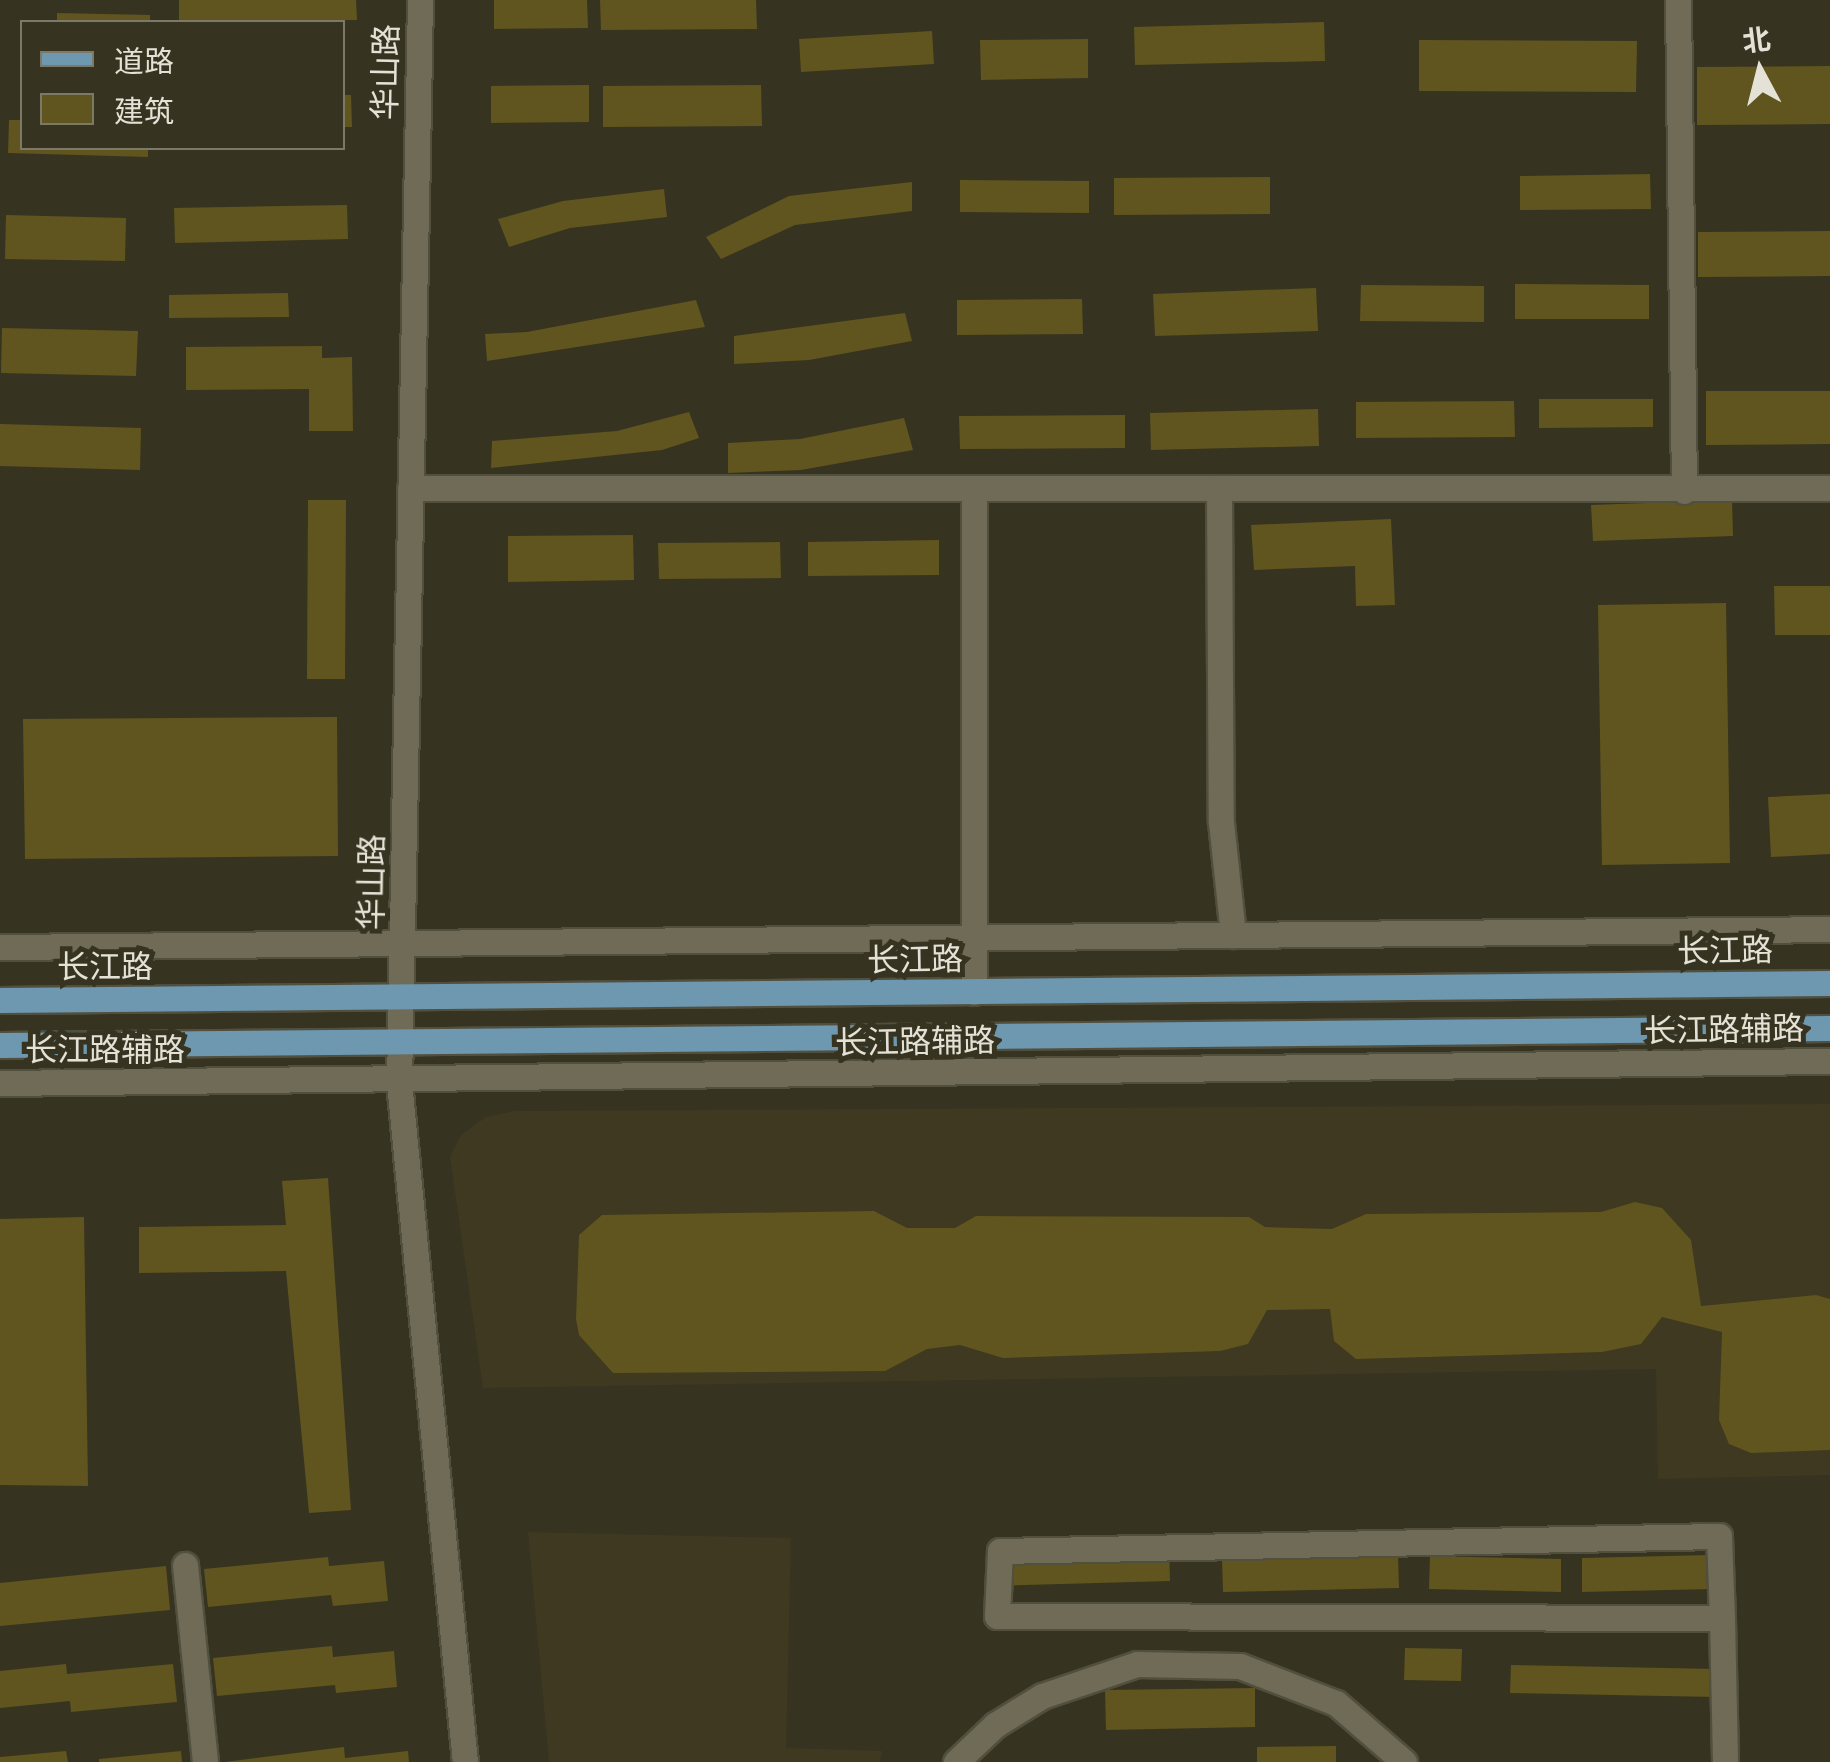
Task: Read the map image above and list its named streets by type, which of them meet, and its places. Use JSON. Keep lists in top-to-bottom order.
{
  "streets": {
    "main road": ["长江路"],
    "street": ["华山路", "长江路辅路"]
  },
  "crossings": [
    ["华山路", "长江路"],
    ["华山路", "长江路辅路"]
  ],
  "legend": ["道路", "建筑"],
  "north": "top"
}
